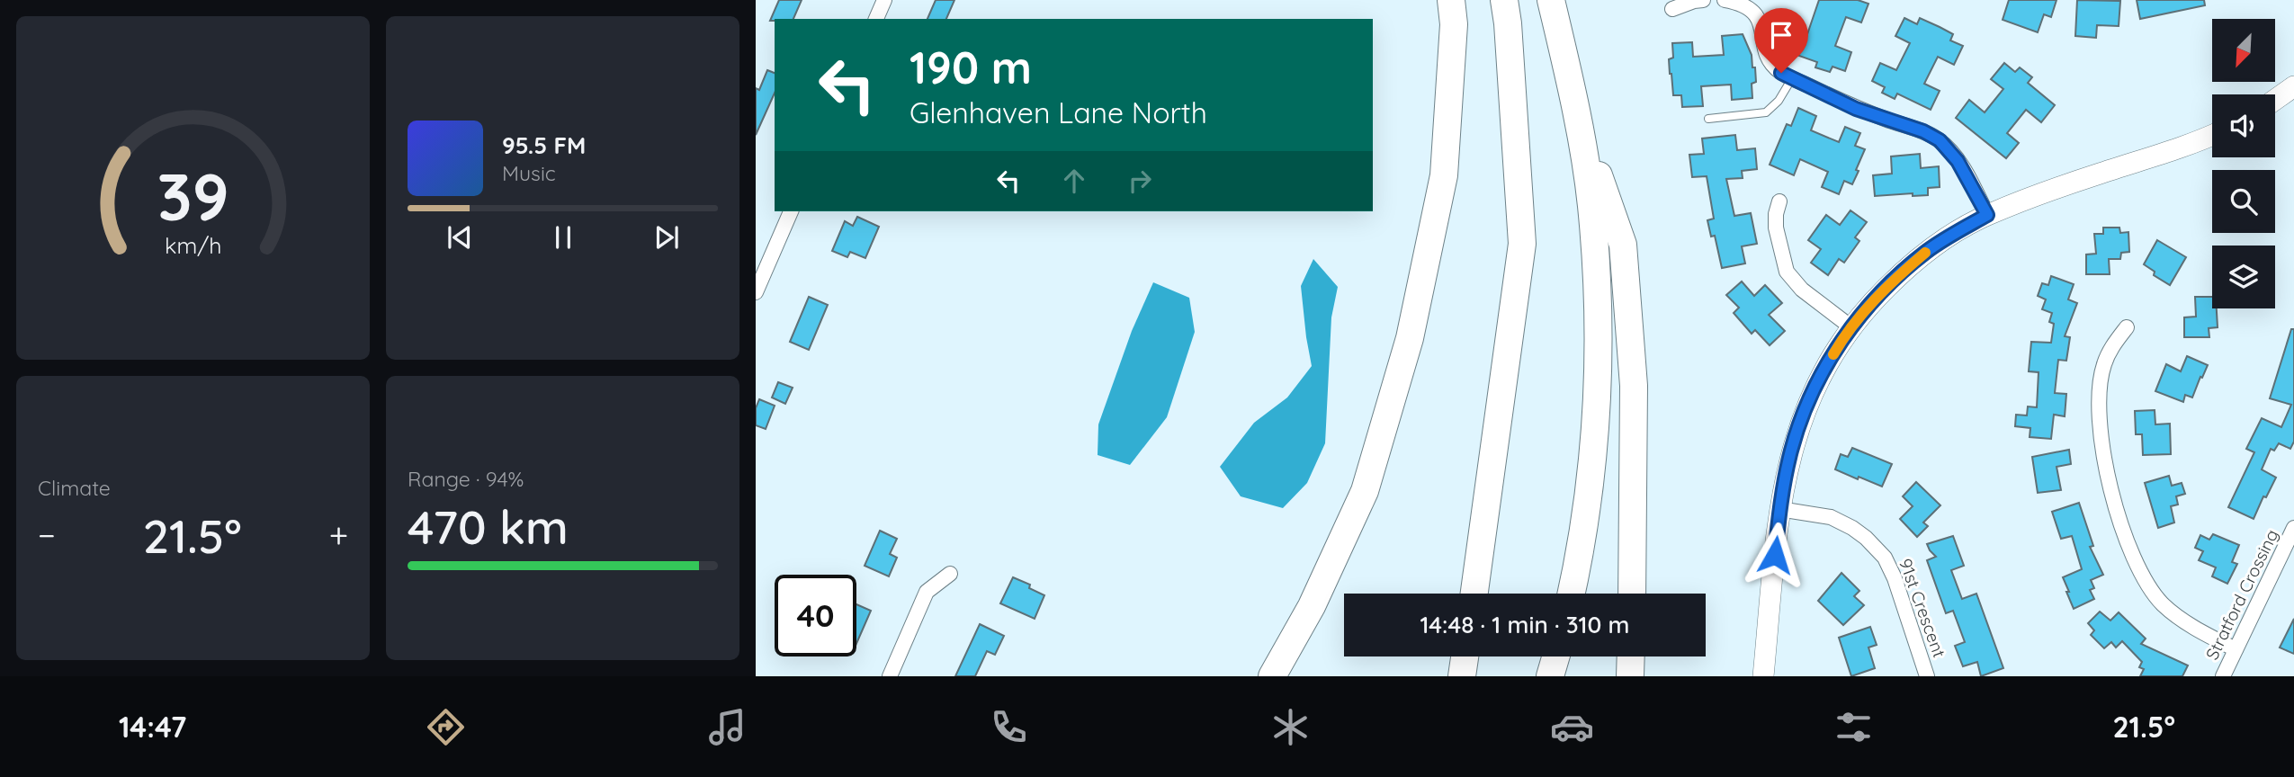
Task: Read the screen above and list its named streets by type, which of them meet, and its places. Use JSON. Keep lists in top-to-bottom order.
{
  "streets": {
    "street": ["Stratford Crossing", "91st Crescent"]
  },
  "north": "bottom left",
  "page": {
    "turn": ["190 m", "Glenhaven Lane North"],
    "song": ["95.5 FM", "Music"],
    "tile": [
      "Climate",
      ["Range · 94%", "470 km"]
    ],
    "heat": ["−", "21.5°", "+"],
    "limit": "40",
    "trip": "14:48 · 1 min · 310 m",
    "tabs": ["14:47", "21.5°"],
    "gauge": ["39", "km/h"]
  }
}
